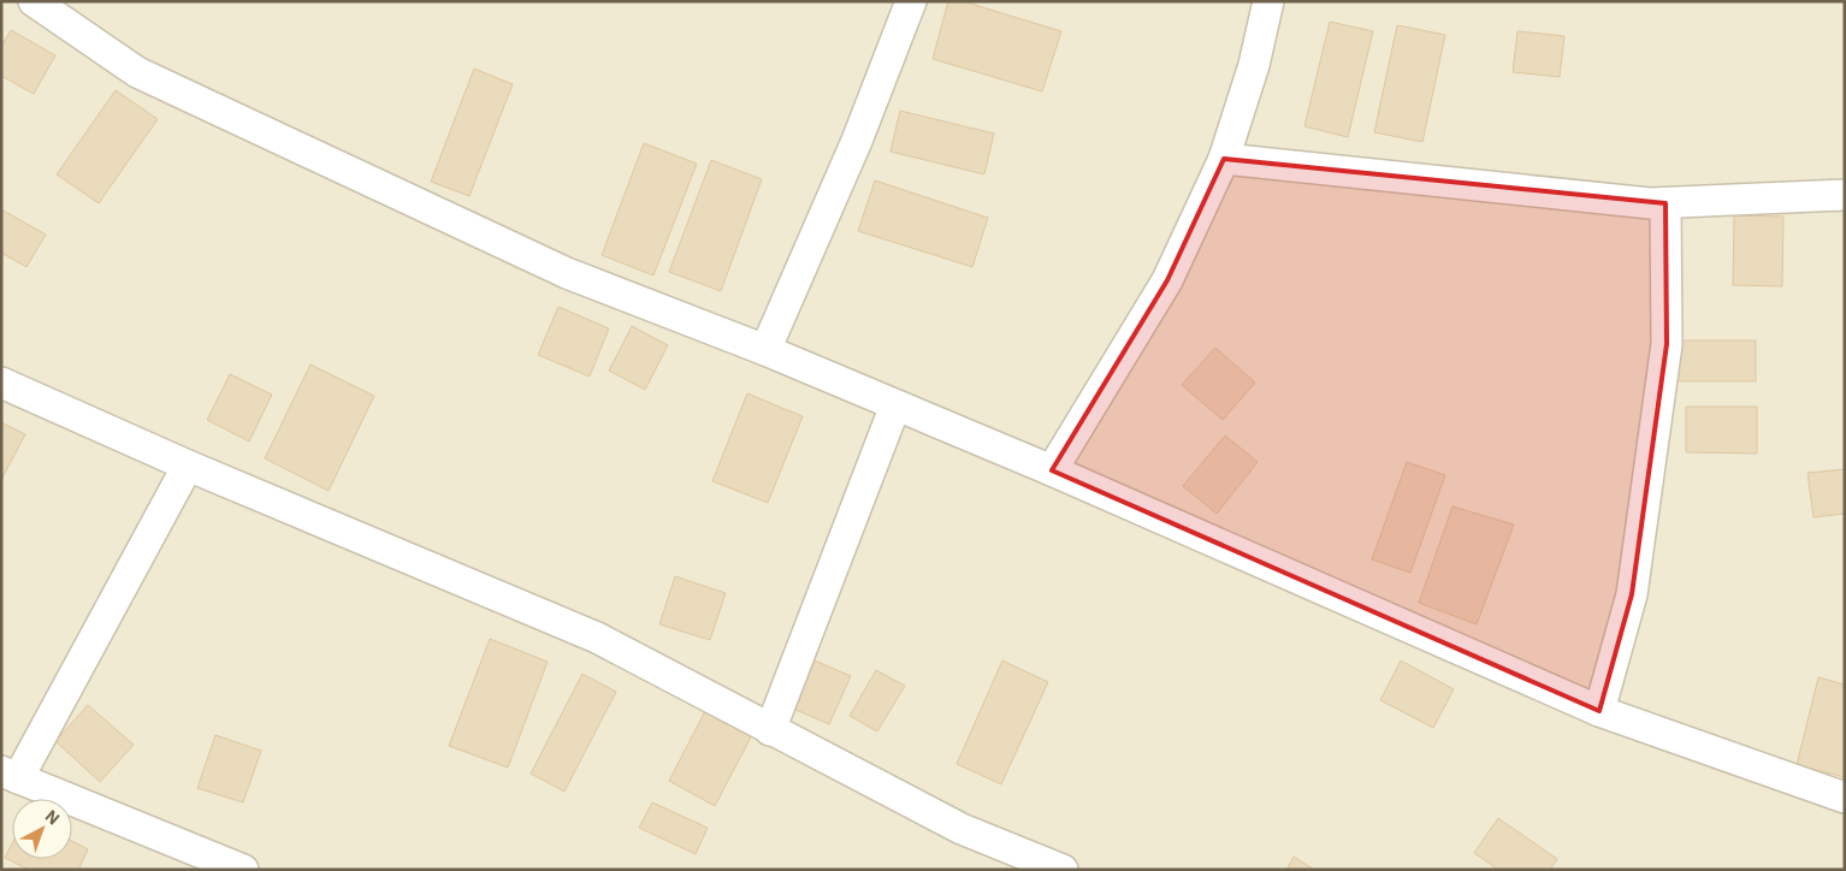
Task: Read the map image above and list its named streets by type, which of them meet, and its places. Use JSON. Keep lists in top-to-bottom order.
{
  "north": "top right"
}
